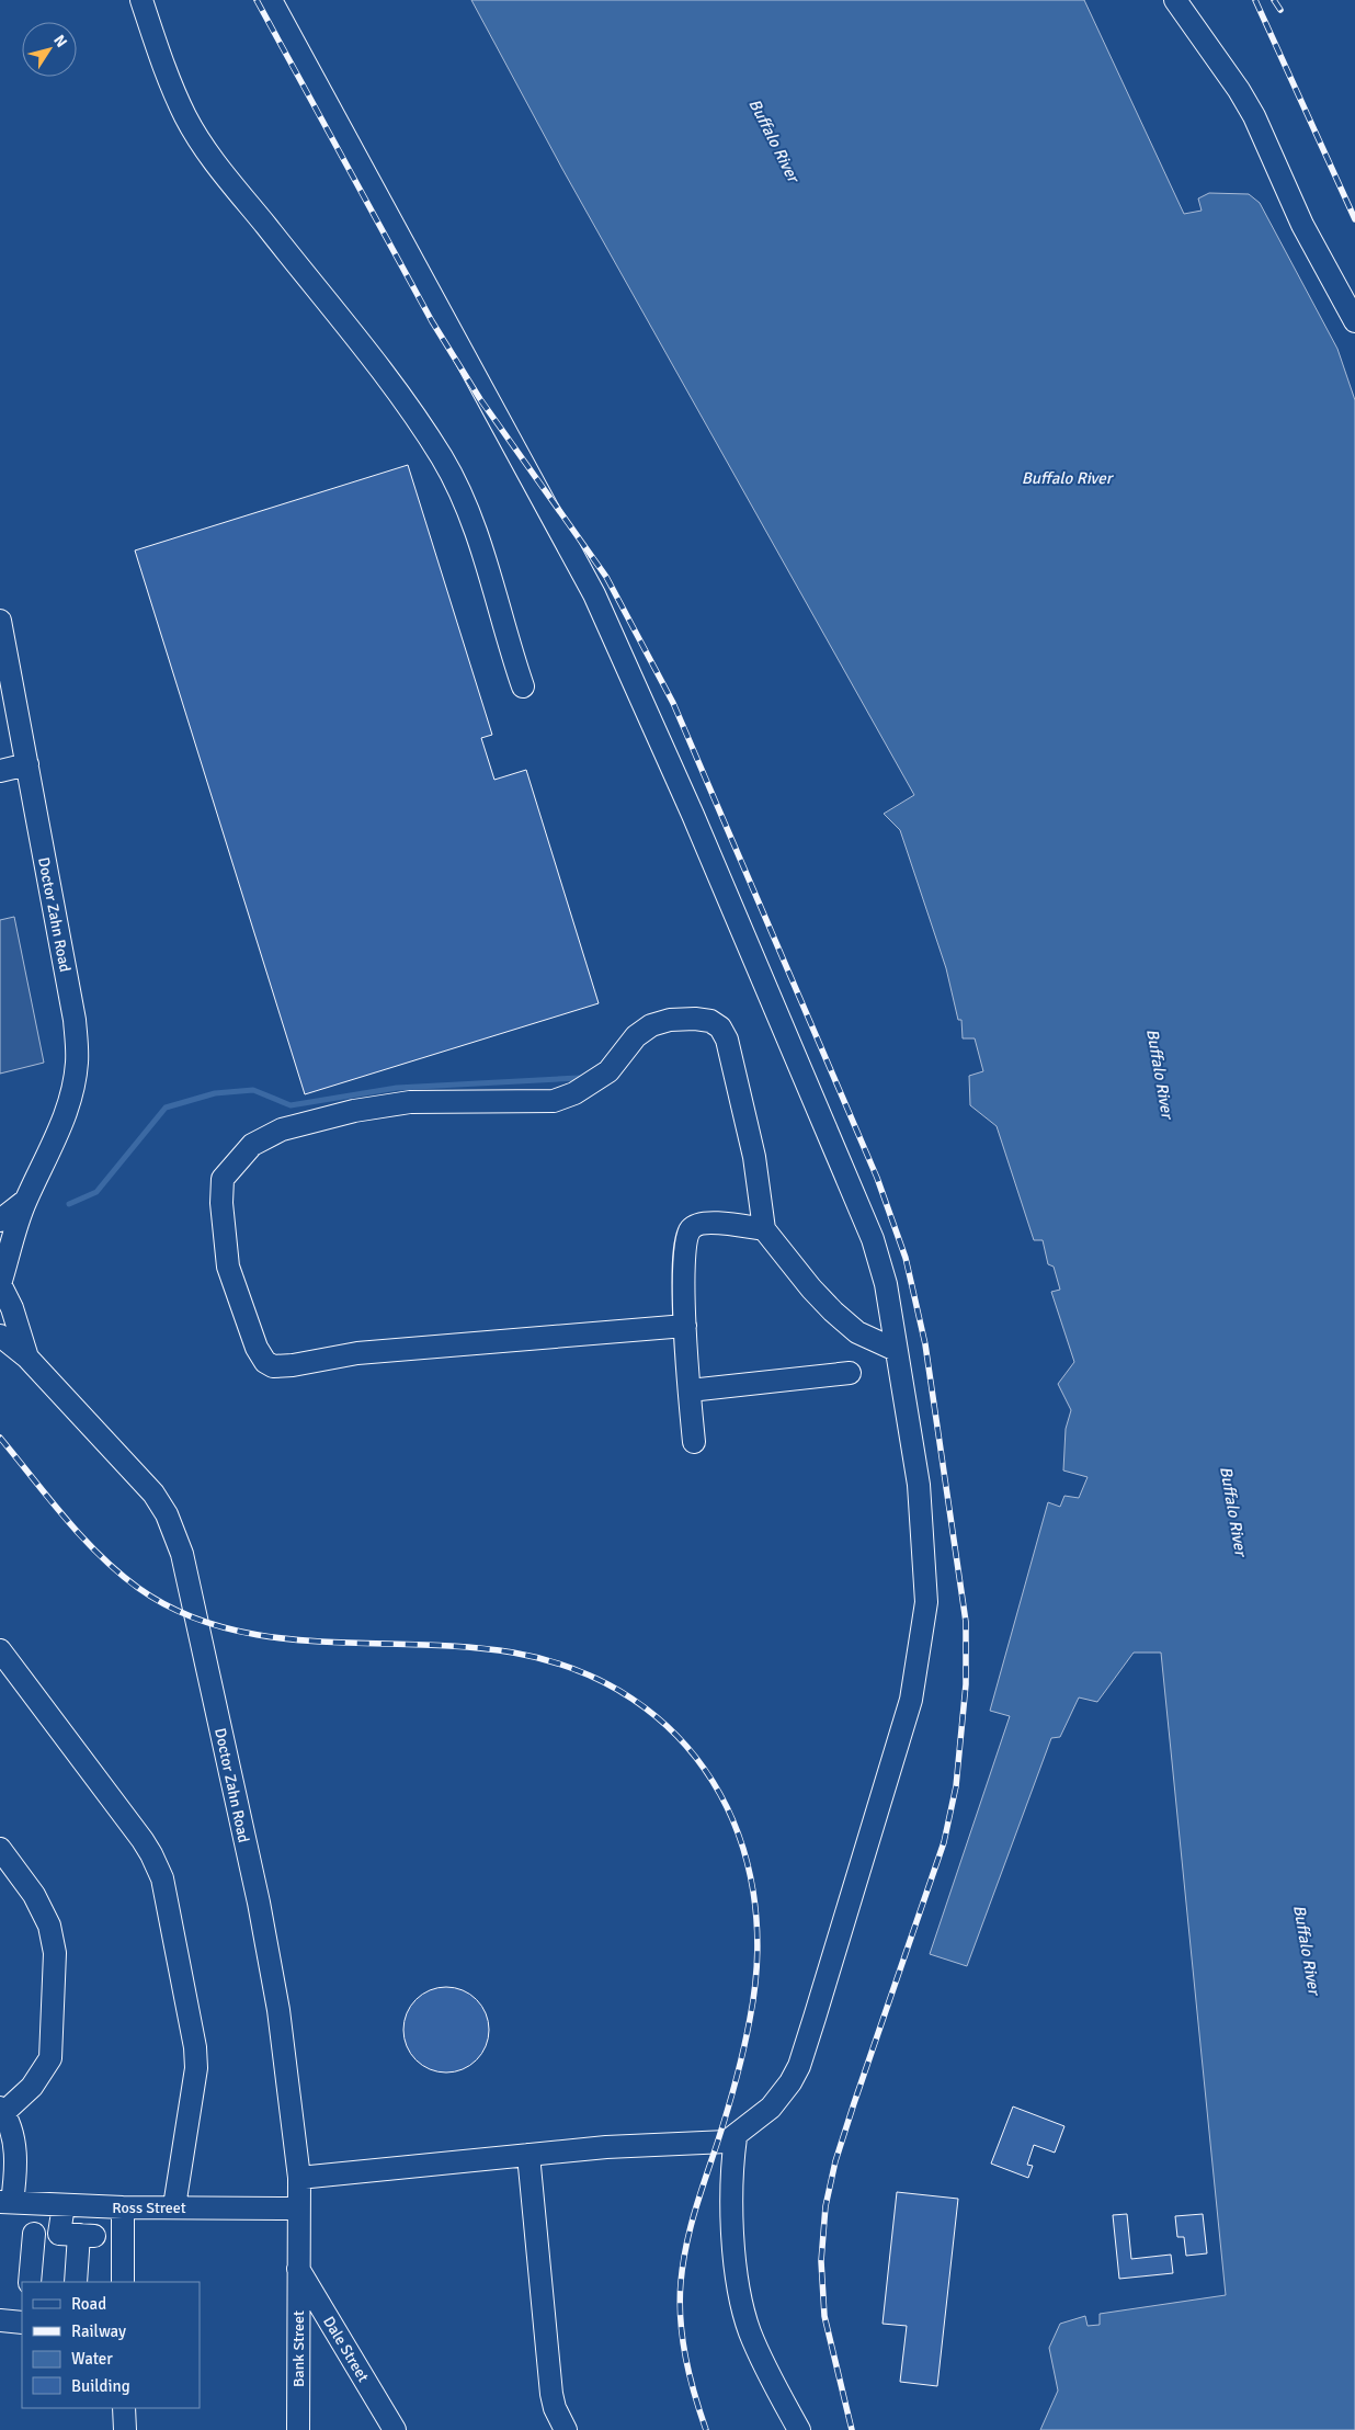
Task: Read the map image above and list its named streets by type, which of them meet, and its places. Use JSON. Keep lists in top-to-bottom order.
{
  "streets": {
    "street": [
      "Doctor Zahn Road",
      "Ross Street",
      "Bank Street",
      "Dale Street"
    ]
  },
  "crossings": [
    ["Doctor Zahn Road", "Ross Street"],
    ["Doctor Zahn Road", "Bank Street"],
    ["Doctor Zahn Road", "Dale Street"],
    ["Bank Street", "Dale Street"]
  ],
  "water": ["Buffalo River"],
  "legend": [
    "Road",
    "Railway",
    "Water",
    "Building"
  ],
  "north": "top right"
}
